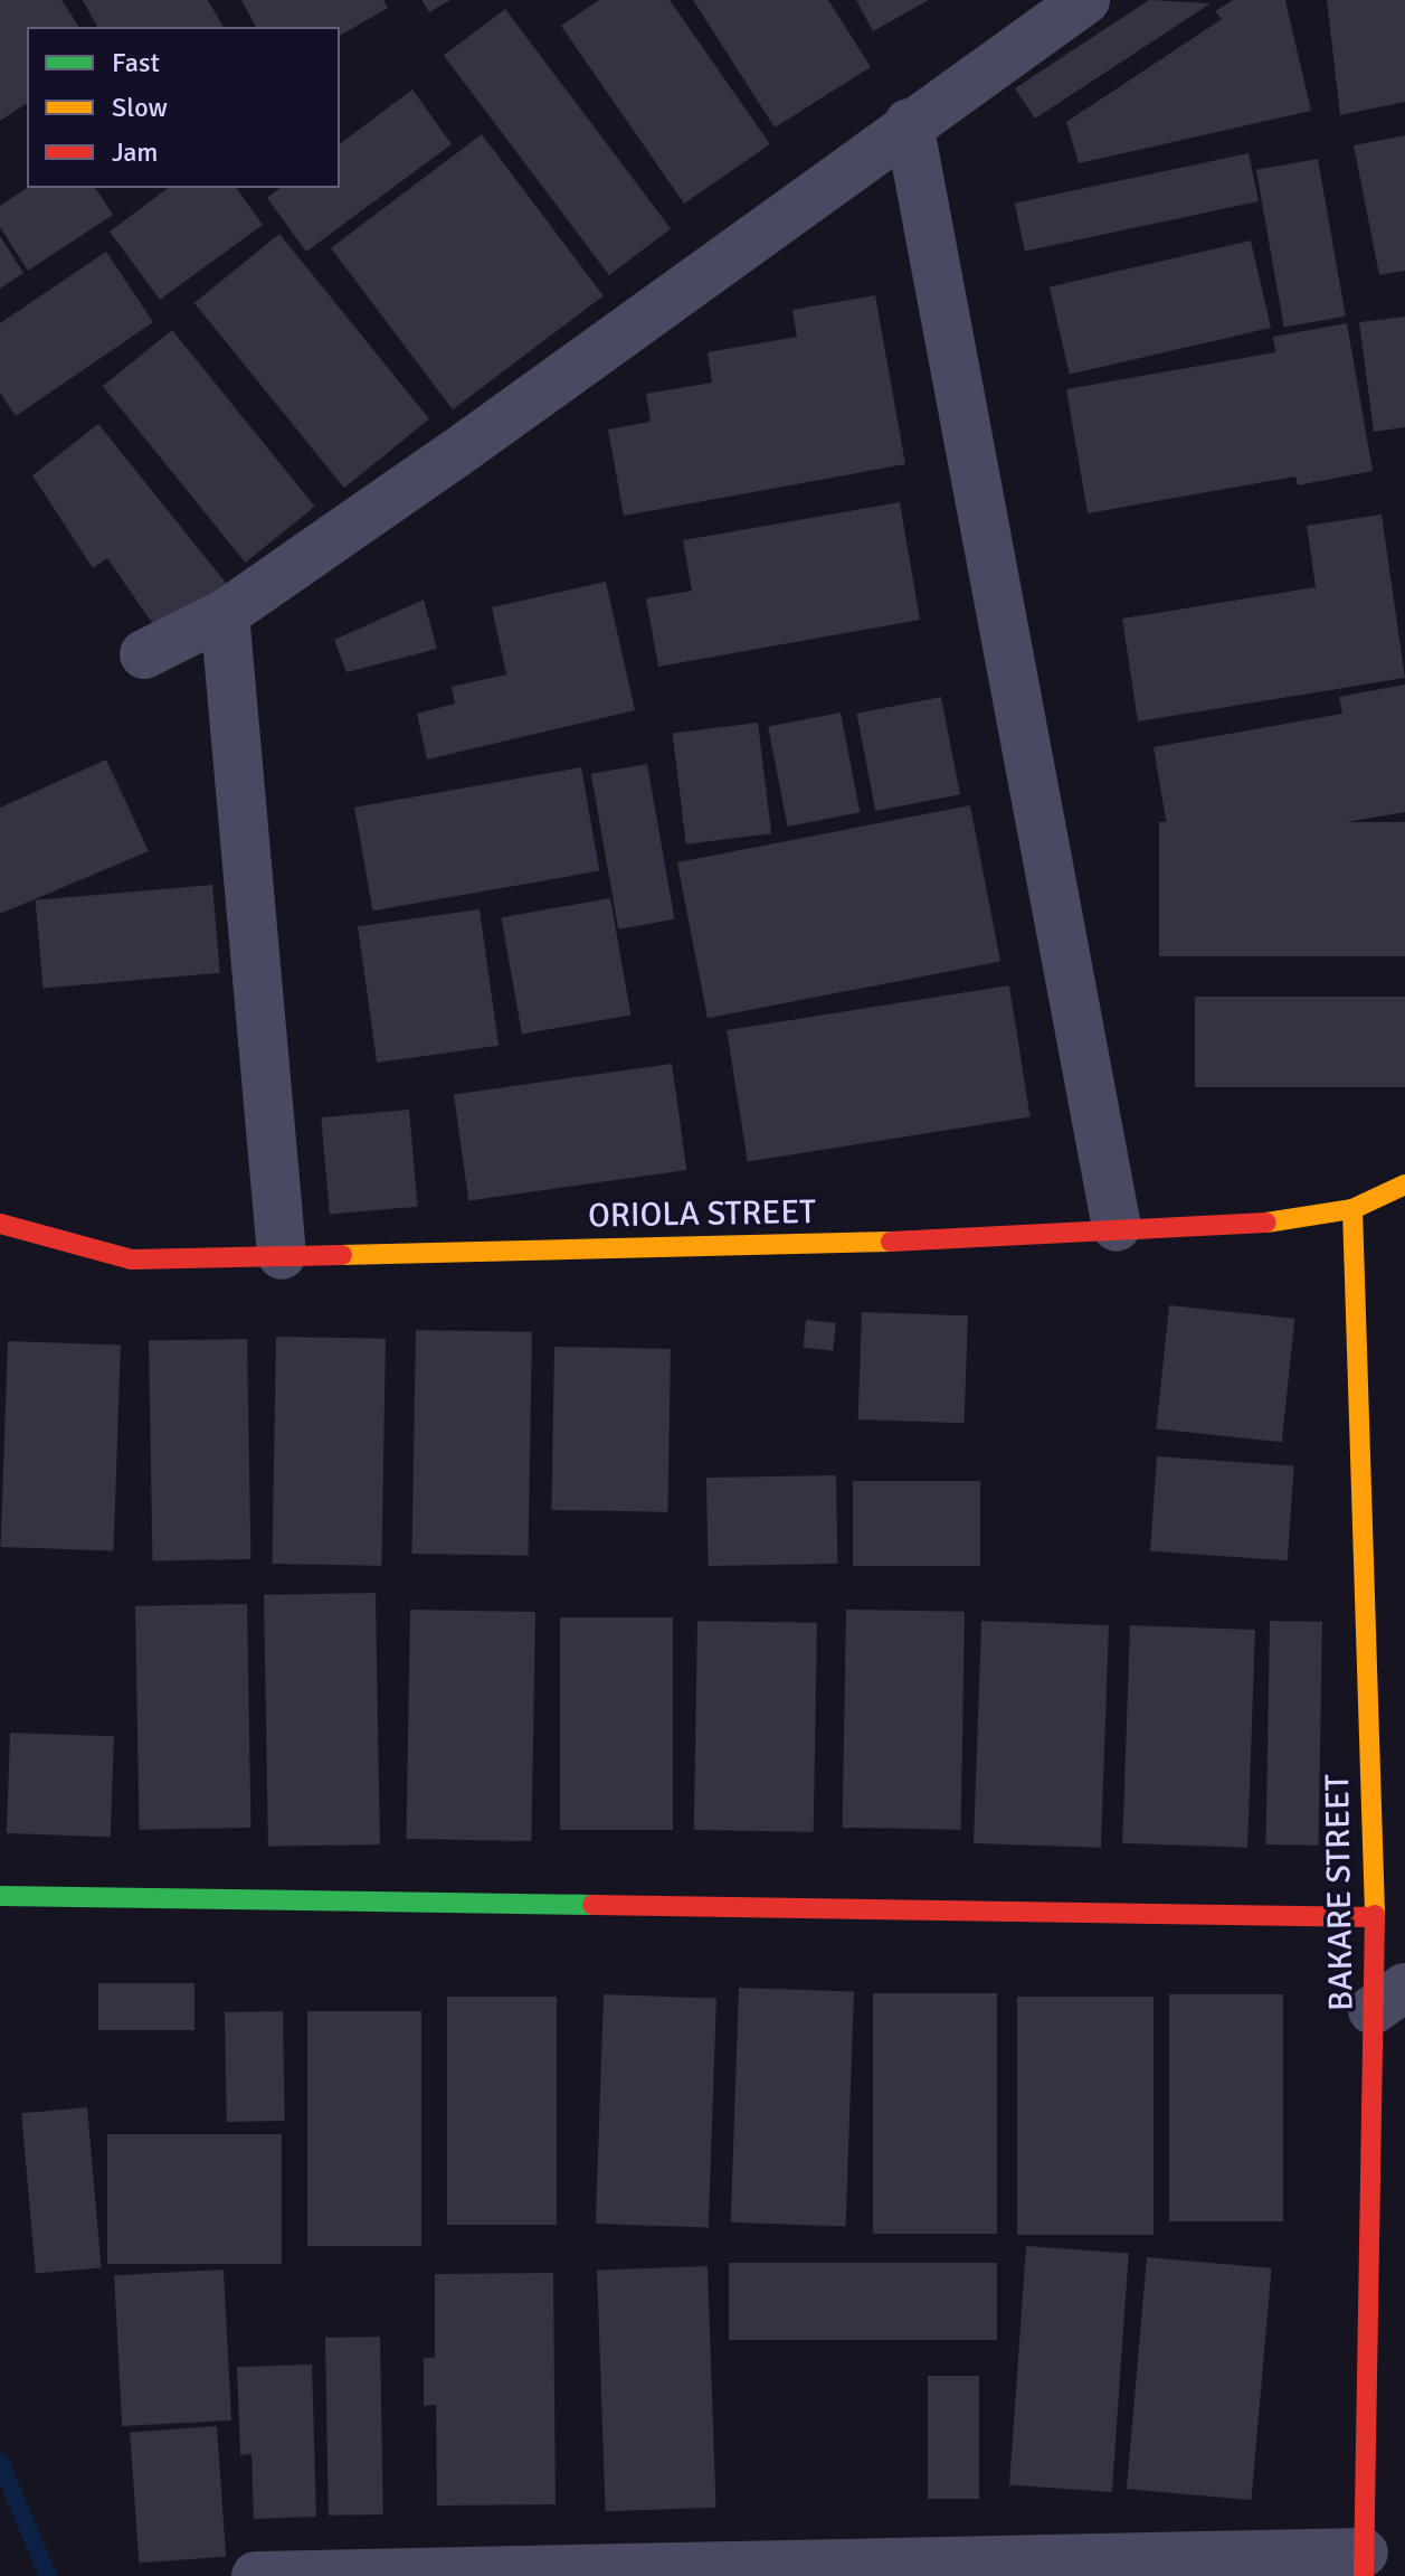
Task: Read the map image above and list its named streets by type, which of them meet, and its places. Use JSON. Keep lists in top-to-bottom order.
{
  "streets": {
    "street": ["ORIOLA STREET", "BAKARE STREET"]
  },
  "crossings": [
    ["ORIOLA STREET", "BAKARE STREET"]
  ],
  "legend": ["Fast", "Slow", "Jam"]
}
